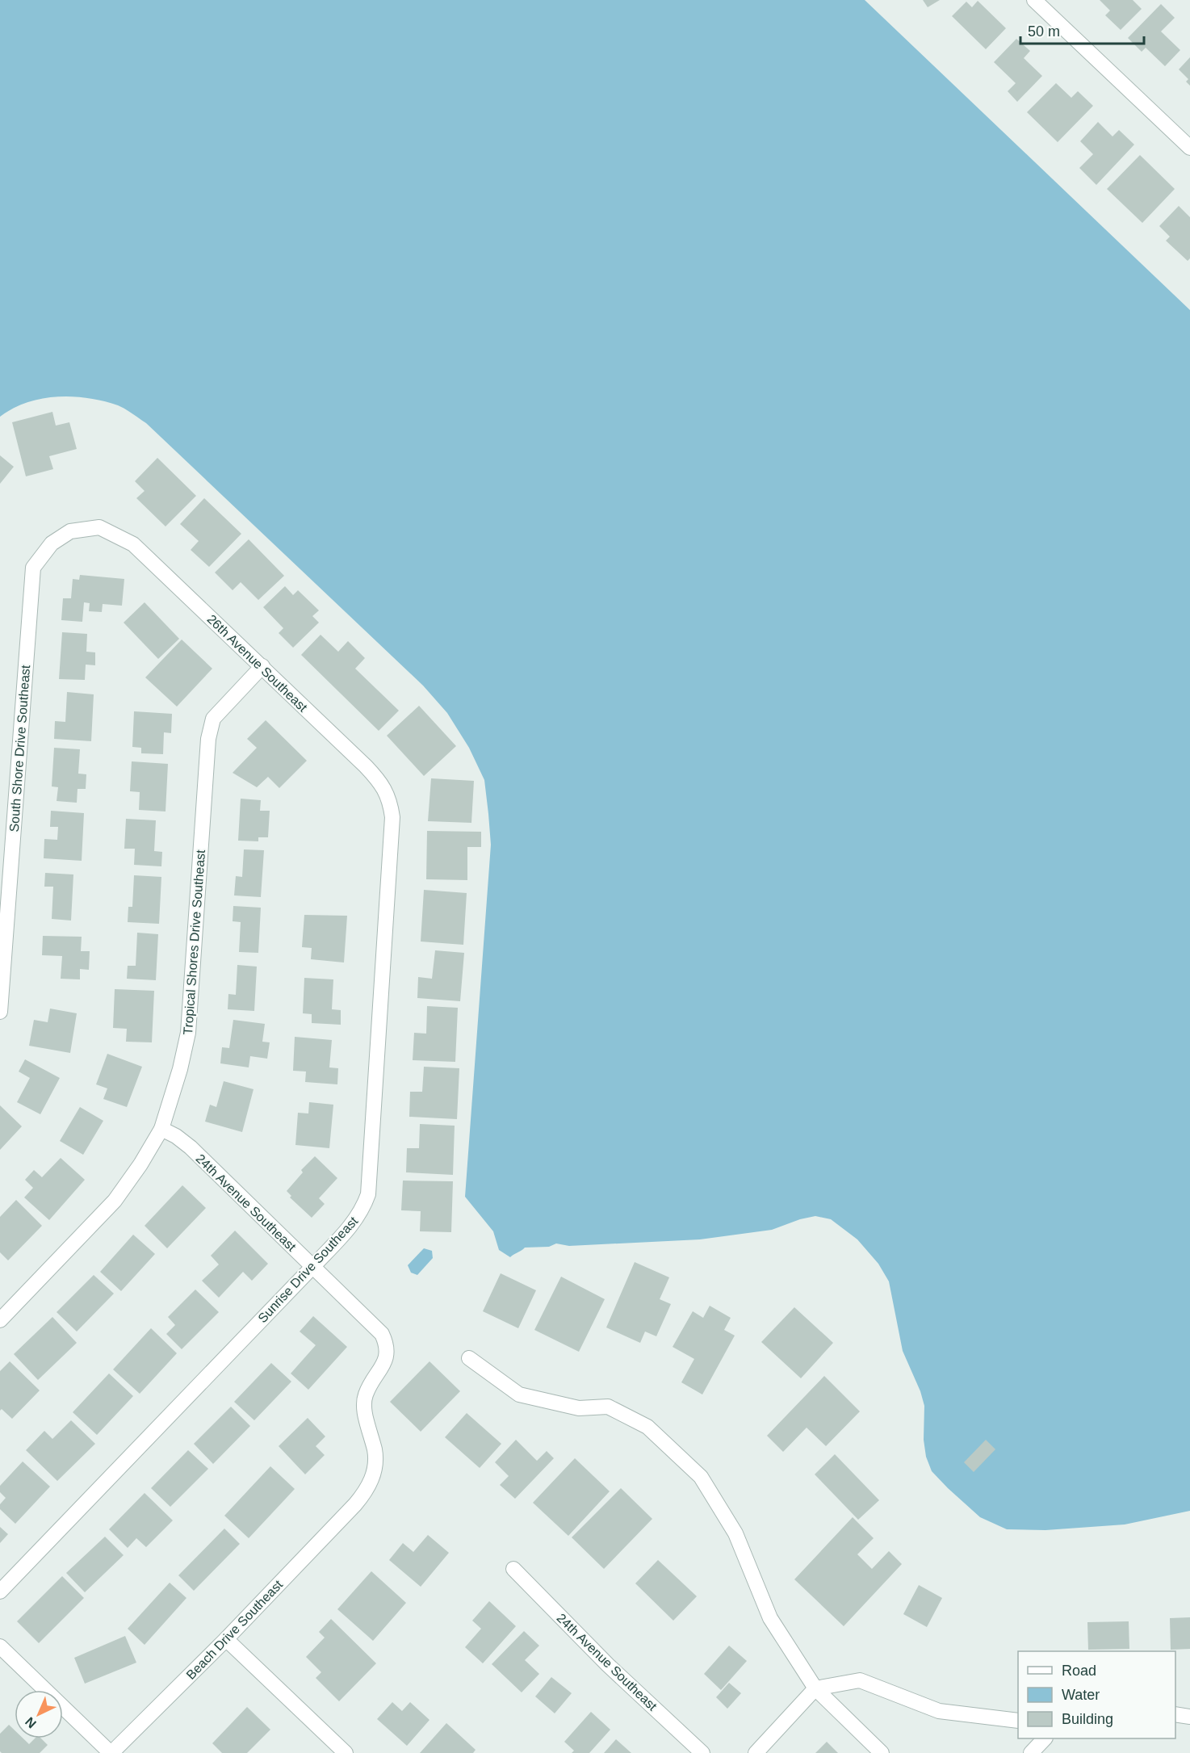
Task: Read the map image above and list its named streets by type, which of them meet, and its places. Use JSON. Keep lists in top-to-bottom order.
{
  "streets": {
    "street": [
      "26th Avenue Southeast",
      "South Shore Drive Southeast",
      "Tropical Shores Drive Southeast",
      "24th Avenue Southeast",
      "Sunrise Drive Southeast",
      "Beach Drive Southeast"
    ]
  },
  "crossings": [
    ["26th Avenue Southeast", "South Shore Drive Southeast"],
    ["26th Avenue Southeast", "Tropical Shores Drive Southeast"],
    ["26th Avenue Southeast", "Sunrise Drive Southeast"],
    ["Tropical Shores Drive Southeast", "24th Avenue Southeast"],
    ["24th Avenue Southeast", "Sunrise Drive Southeast"],
    ["24th Avenue Southeast", "Beach Drive Southeast"]
  ],
  "legend": ["Road", "Water", "Building"],
  "scale_bar": "50 m",
  "north": "bottom left"
}
